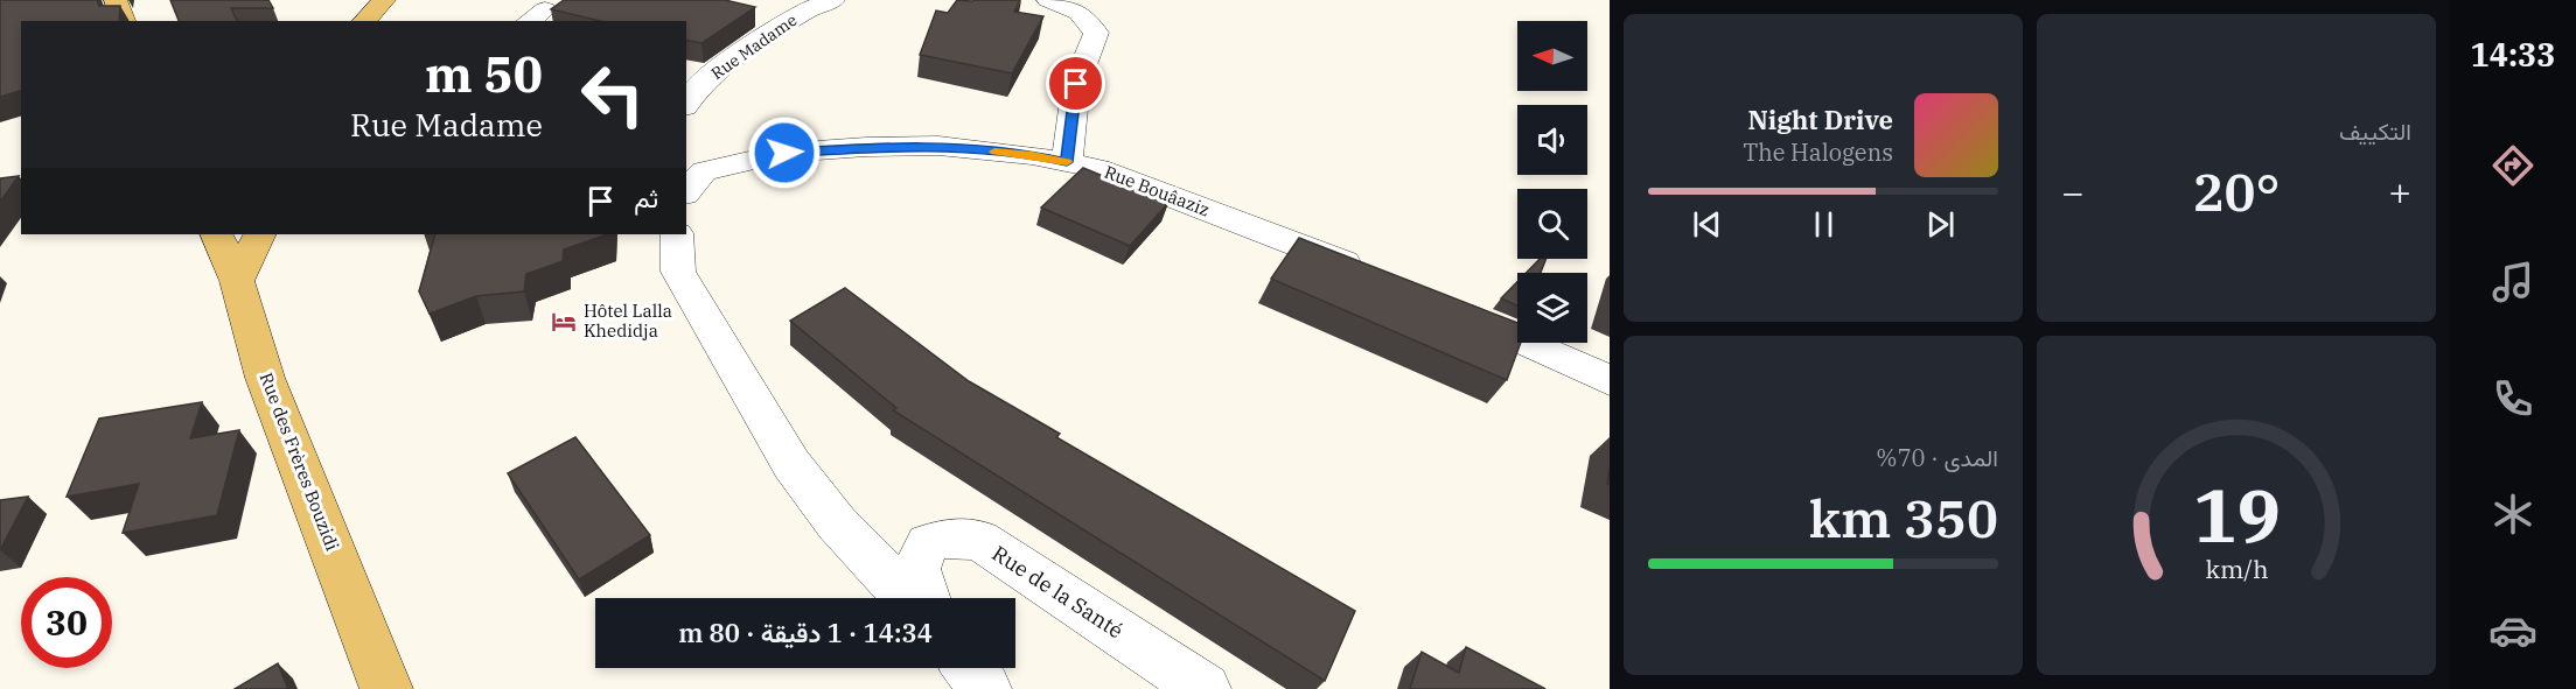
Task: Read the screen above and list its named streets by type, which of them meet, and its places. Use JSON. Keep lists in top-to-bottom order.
{
  "streets": {
    "main road": ["Rue des Frères Bouzidi"],
    "street": ["Rue Madame", "Rue Bouâaziz", "Rue de la Santé"]
  },
  "places": {
    "hotel": ["Hôtel Lalla Khedidja"]
  },
  "north": "left",
  "page": {
    "tabs": "14:33",
    "tile": [
      "التكييف",
      ["المدى · 70%", "350 km"]
    ],
    "turn": ["50 m", "Rue Madame"],
    "song": ["Night Drive", "The Halogens"],
    "heat": ["−", "20°", "+"],
    "then": "ثم",
    "limit": "30",
    "trip": "14:34 · 1 دقيقة · 80 m",
    "gauge": ["19", "km/h"]
  }
}
